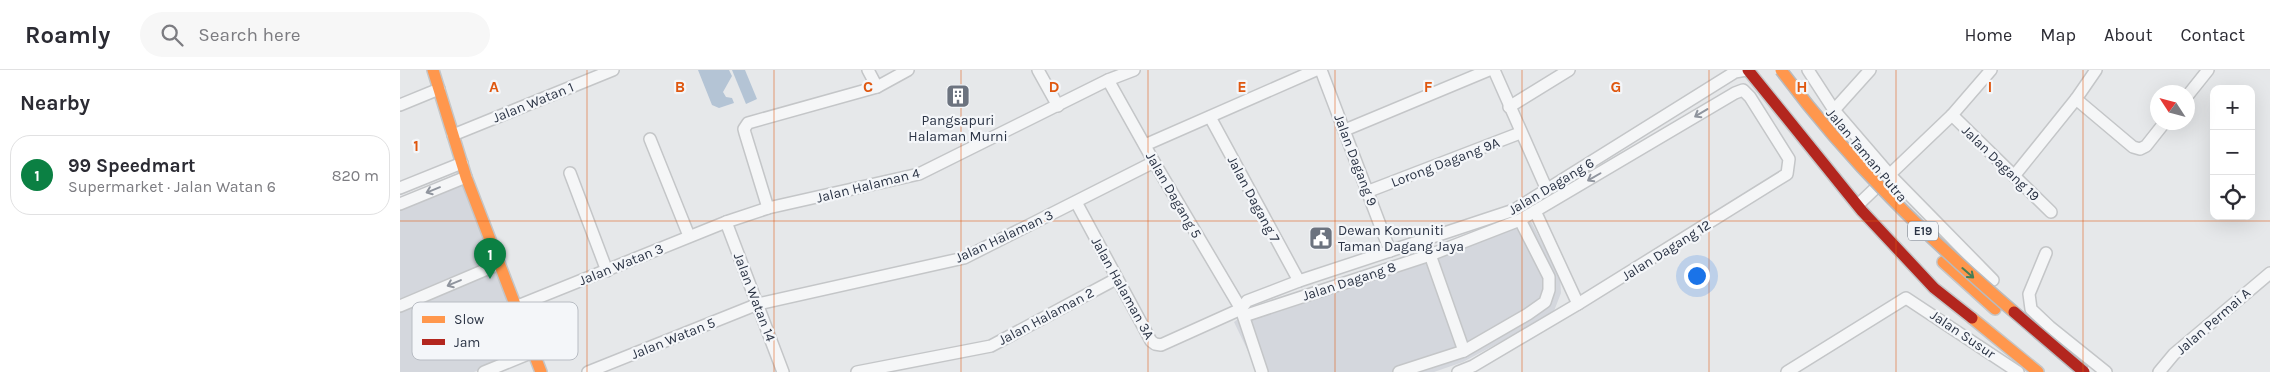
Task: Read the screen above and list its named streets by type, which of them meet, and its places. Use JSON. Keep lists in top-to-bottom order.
{
  "streets": {
    "main road": ["Jalan Taman Putra", "E19"],
    "street": [
      "Jalan Watan 1",
      "Jalan Dagang 9",
      "Lorong Dagang 9A",
      "Jalan Dagang 19",
      "Jalan Halaman 4",
      "Jalan Dagang 6",
      "Jalan Dagang 5",
      "Jalan Dagang 7",
      "Jalan Halaman 3",
      "Jalan Dagang 12",
      "Jalan Watan 3",
      "Jalan Dagang 8",
      "Jalan Halaman 3A",
      "Jalan Watan 14",
      "Jalan Halaman 2",
      "Jalan Permai A",
      "Jalan Susur",
      "Jalan Watan 5"
    ]
  },
  "crossings": [
    ["Jalan Taman Putra", "E19"],
    ["Jalan Dagang 9", "Lorong Dagang 9A"],
    ["Jalan Dagang 9", "Jalan Dagang 6"],
    ["Jalan Halaman 4", "Jalan Dagang 5"],
    ["Jalan Halaman 4", "Jalan Watan 3"],
    ["Jalan Halaman 4", "Jalan Watan 14"],
    ["Jalan Dagang 6", "Jalan Dagang 5"],
    ["Jalan Dagang 6", "Jalan Dagang 7"],
    ["Jalan Dagang 6", "E19"],
    ["Jalan Dagang 6", "Jalan Dagang 8"],
    ["Jalan Dagang 6", "Jalan Halaman 3A"],
    ["Jalan Dagang 5", "Jalan Halaman 3"],
    ["Jalan Dagang 5", "Jalan Dagang 8"],
    ["Jalan Dagang 5", "Jalan Halaman 3A"],
    ["Jalan Halaman 3", "Jalan Halaman 3A"],
    ["Jalan Halaman 3", "Jalan Watan 14"],
    ["Jalan Halaman 3", "Jalan Watan 5"],
    ["Jalan Dagang 12", "Jalan Dagang 8"],
    ["Jalan Watan 3", "Jalan Watan 14"],
    ["Jalan Dagang 8", "Jalan Halaman 3A"],
    ["Jalan Halaman 3A", "Jalan Halaman 2"],
    ["Jalan Watan 14", "Jalan Watan 5"]
  ],
  "one_way": ["Jalan Dagang 8"],
  "places": {
    "building": ["Pangsapuri Halaman Murni"],
    "public building": ["Dewan Komuniti Taman Dagang Jaya"]
  },
  "legend": ["Slow", "Jam"],
  "north": "top left",
  "page": {
    "header": "Roamly",
    "search": "Search here",
    "nav": [
      "Home",
      "Map",
      "About",
      "Contact"
    ],
    "heading": "Nearby",
    "map_buttons": ["+", "−"],
    "list": [
      {
        "mark": "1",
        "name": "99 Speedmart",
        "note": "Supermarket · Jalan Watan 6",
        "value": "820 m"
      }
    ],
    "pins": "1"
  },
  "grid": {
    "columns": [
      "A",
      "B",
      "C",
      "D",
      "E",
      "F",
      "G",
      "H",
      "I"
    ],
    "rows": ["1"]
  }
}
